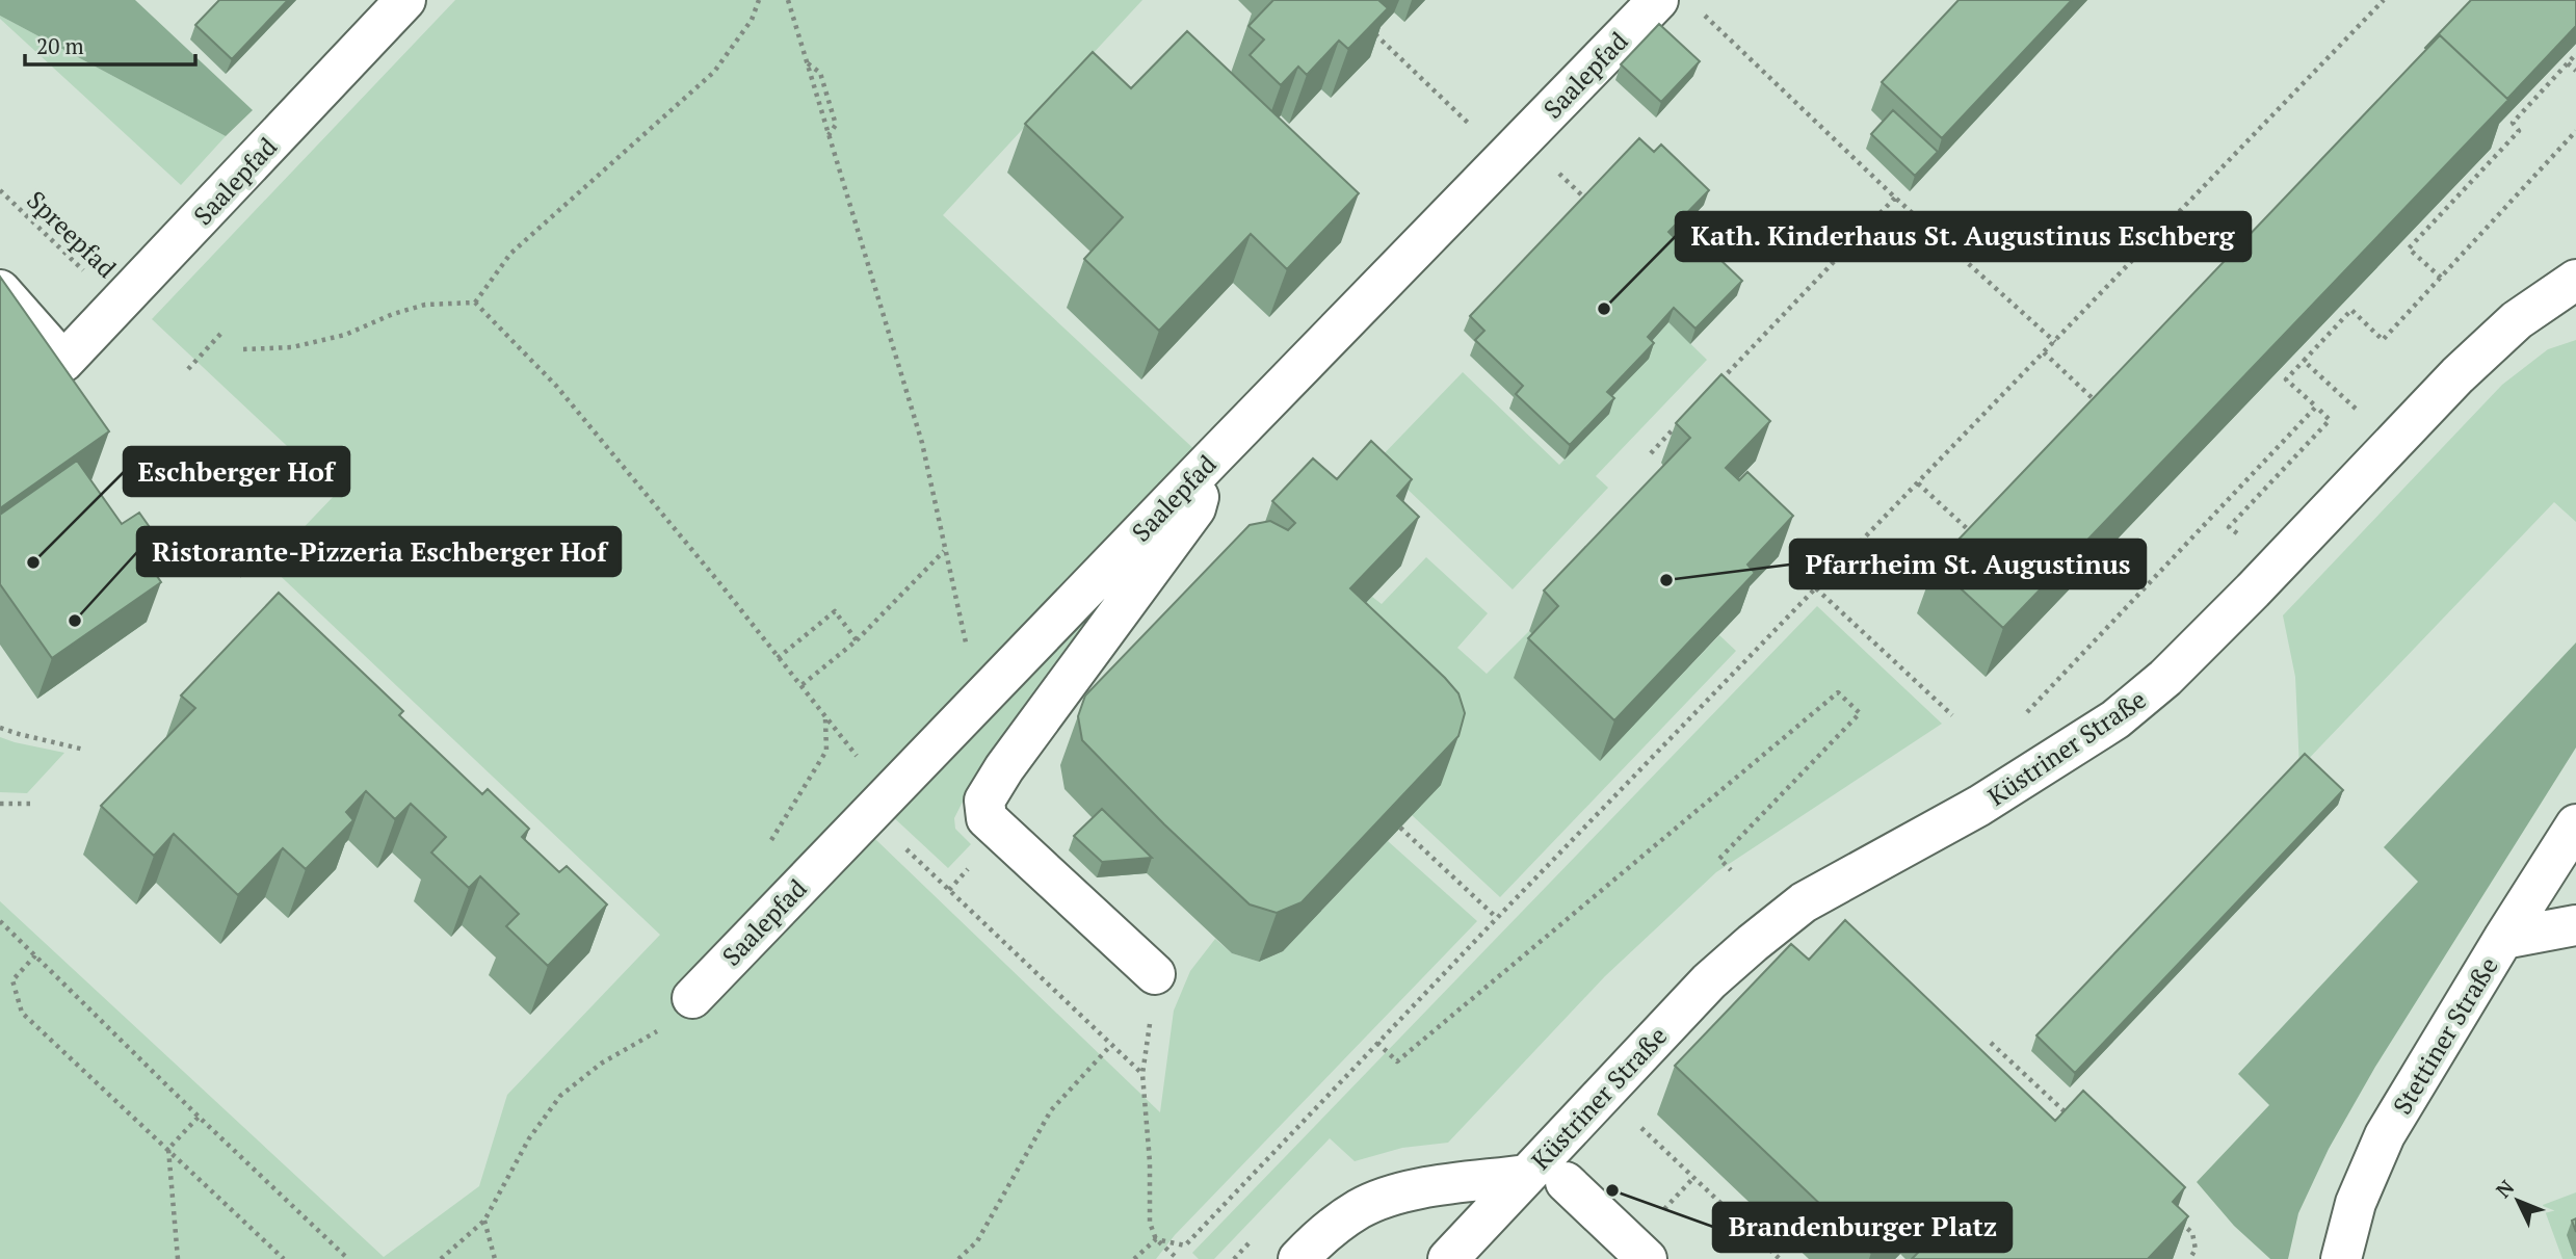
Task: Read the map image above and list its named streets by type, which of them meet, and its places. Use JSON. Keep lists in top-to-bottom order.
{
  "streets": {
    "street": ["Saalepfad", "Küstriner Straße", "Stettiner Straße"],
    "path": ["Spreepfad"]
  },
  "crossings": [
    ["Saalepfad", "Spreepfad"]
  ],
  "places": [
    "Kath. Kinderhaus St. Augustinus Eschberg",
    "Eschberger Hof",
    "Pfarrheim St. Augustinus",
    "Ristorante-Pizzeria Eschberger Hof",
    "Brandenburger Platz"
  ],
  "scale_bar": "20 m",
  "north": "top left"
}
